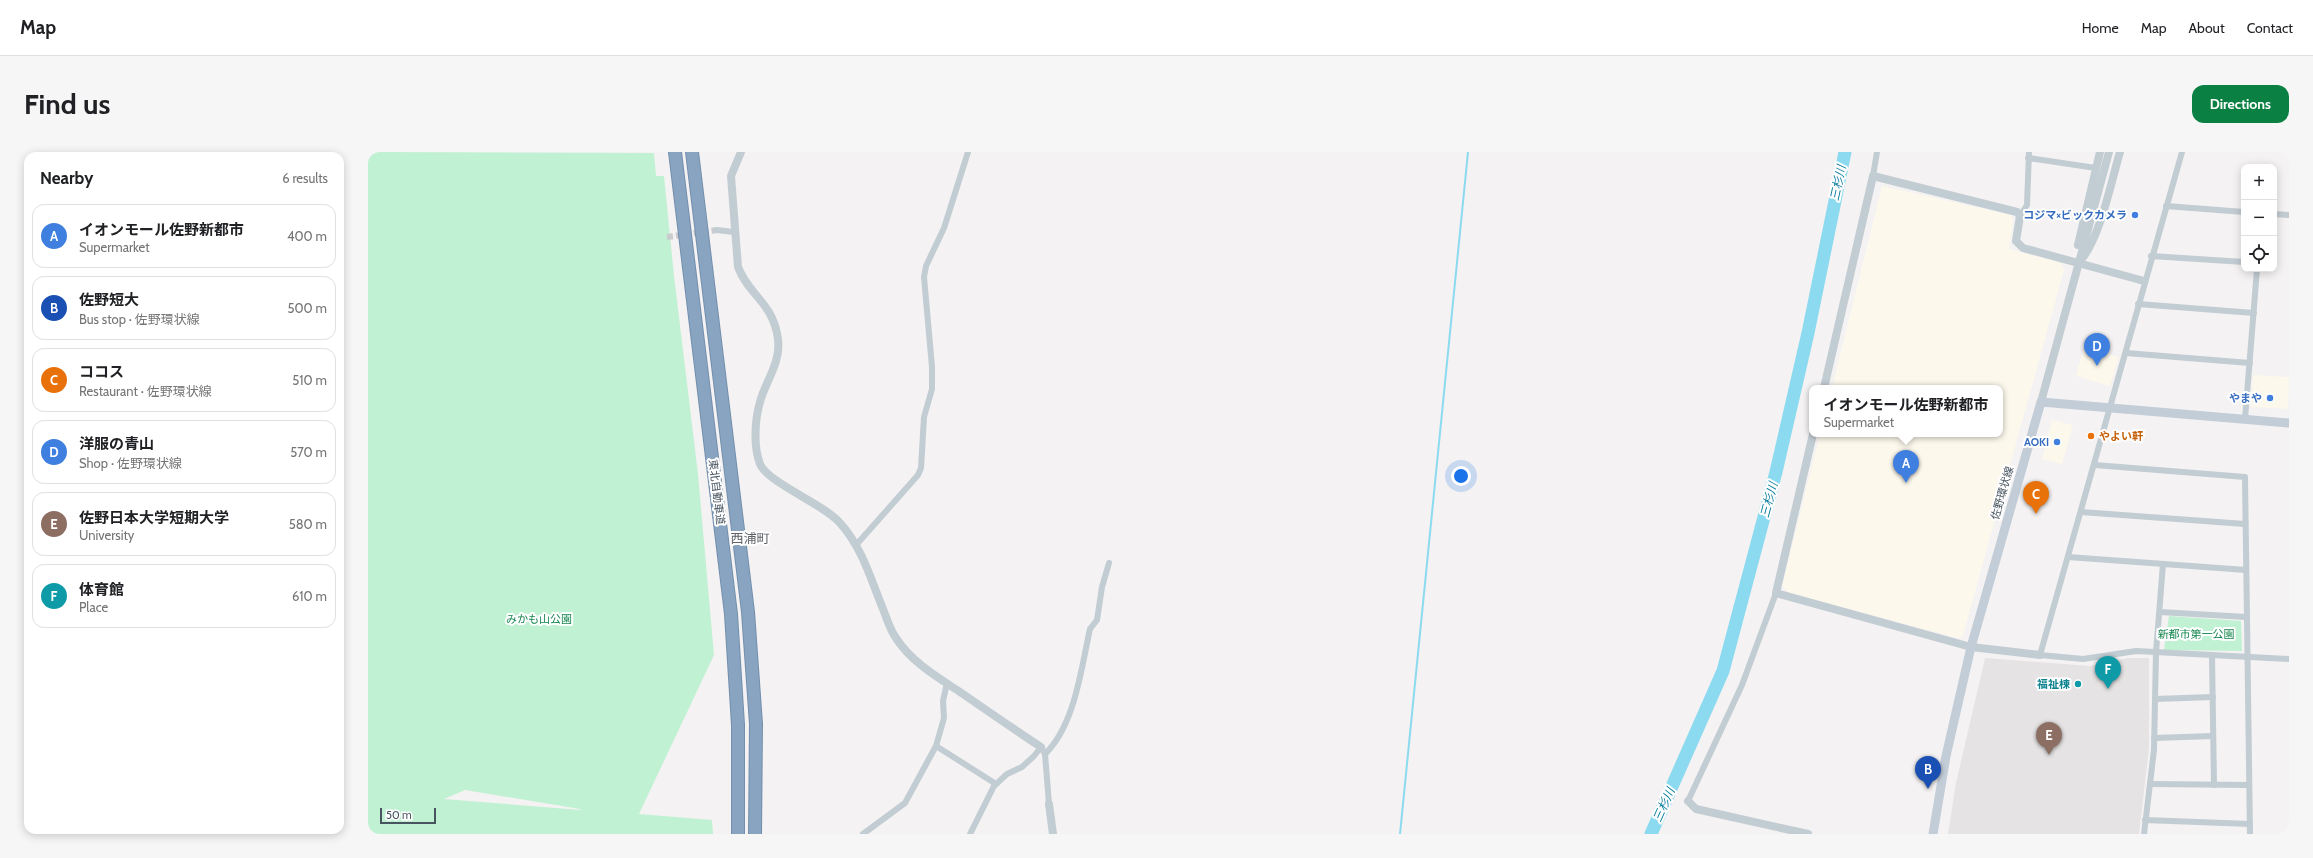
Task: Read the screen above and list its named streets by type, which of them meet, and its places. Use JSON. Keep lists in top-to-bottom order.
{
  "streets": {
    "highway": ["東北自動車道"],
    "main road": ["佐野環状線"]
  },
  "districts": ["西浦町"],
  "water": ["三杉川"],
  "parks": ["みかも山公園", "新都市第一公園"],
  "places": [
    "コジマ×ビックカメラ",
    "やまや",
    "やよい軒",
    "AOKI",
    "福祉棟"
  ],
  "scale_bar": "50 m",
  "page": {
    "header": "Map",
    "nav": [
      "Home",
      "Map",
      "About",
      "Contact"
    ],
    "buttons": "Directions",
    "title": "Find us",
    "heading": ["Nearby", "6 results"],
    "map_buttons": ["+", "−"],
    "list": [
      {
        "mark": "A",
        "name": "イオンモール佐野新都市",
        "note": "Supermarket",
        "value": "400 m"
      },
      {
        "mark": "B",
        "name": "佐野短大",
        "note": "Bus stop · 佐野環状線",
        "value": "500 m"
      },
      {
        "mark": "C",
        "name": "ココス",
        "note": "Restaurant · 佐野環状線",
        "value": "510 m"
      },
      {
        "mark": "D",
        "name": "洋服の青山",
        "note": "Shop · 佐野環状線",
        "value": "570 m"
      },
      {
        "mark": "E",
        "name": "佐野日本大学短期大学",
        "note": "University",
        "value": "580 m"
      },
      {
        "mark": "F",
        "name": "体育館",
        "note": "Place",
        "value": "610 m"
      }
    ],
    "pins": [
      "D",
      "A",
      "C",
      "F",
      "E",
      "B"
    ],
    "popup": ["イオンモール佐野新都市", "Supermarket"],
    "scale": "50 m"
  }
}
